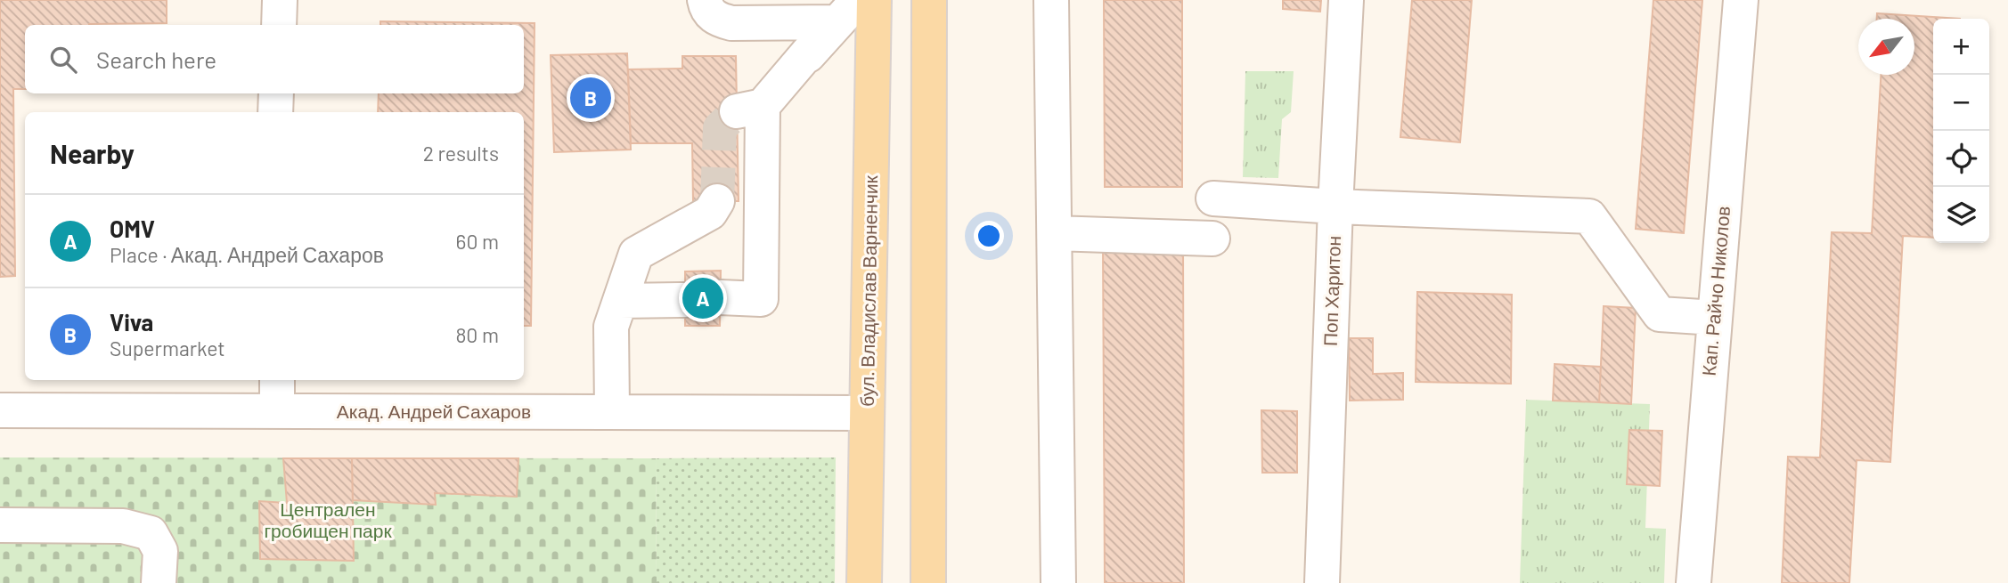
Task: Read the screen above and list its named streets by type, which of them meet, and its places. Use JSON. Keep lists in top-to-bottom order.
{
  "streets": {
    "main road": ["бул. Владислав Варненчик"],
    "street": ["Поп Харитон", "Кап. Райчо Николов", "Акад. Андрей Сахаров"]
  },
  "crossings": [
    ["бул. Владислав Варненчик", "Акад. Андрей Сахаров"]
  ],
  "parks": ["Централен гробищен парк"],
  "north": "bottom left",
  "page": {
    "map_buttons": ["+", "−"],
    "search": "Search here",
    "pins": ["B", "A"],
    "heading": ["Nearby", "2 results"],
    "list": [
      {
        "mark": "A",
        "name": "OMV",
        "note": "Place · Акад. Андрей Сахаров",
        "value": "60 m"
      },
      {
        "mark": "B",
        "name": "Viva",
        "note": "Supermarket",
        "value": "80 m"
      }
    ]
  }
}
